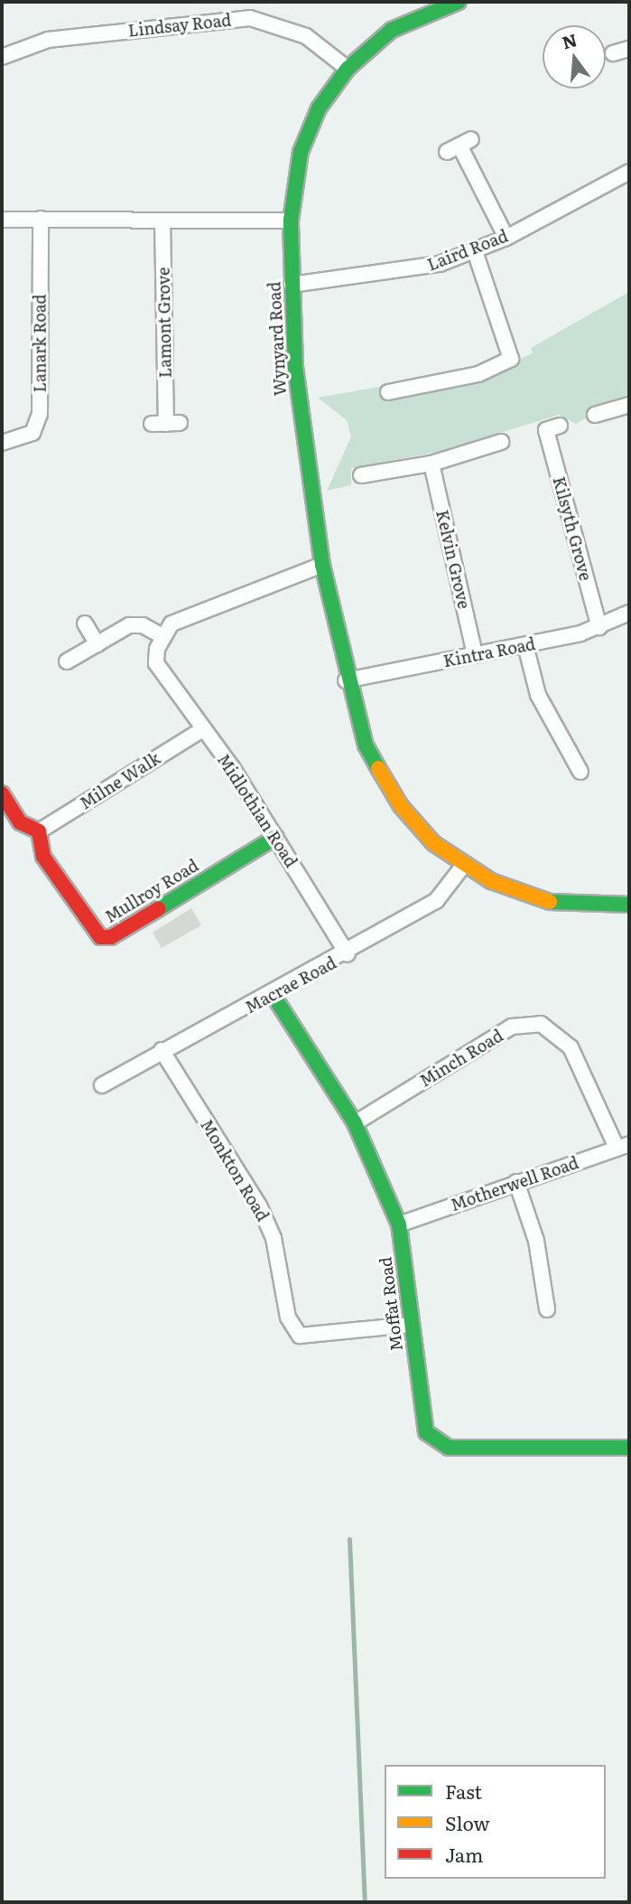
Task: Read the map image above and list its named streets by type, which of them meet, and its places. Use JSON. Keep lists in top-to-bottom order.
{
  "streets": {
    "street": [
      "Lindsay Road",
      "Laird Road",
      "Lamont Grove",
      "Wynyard Road",
      "Lanark Road",
      "Kilsyth Grove",
      "Kelvin Grove",
      "Kintra Road",
      "Milne Walk",
      "Midlothian Road",
      "Mullroy Road",
      "Macrae Road",
      "Minch Road",
      "Monkton Road",
      "Motherwell Road",
      "Moffat Road"
    ]
  },
  "crossings": [
    ["Lindsay Road", "Wynyard Road"],
    ["Laird Road", "Wynyard Road"],
    ["Wynyard Road", "Kintra Road"],
    ["Wynyard Road", "Macrae Road"],
    ["Kilsyth Grove", "Kintra Road"],
    ["Kelvin Grove", "Kintra Road"],
    ["Milne Walk", "Midlothian Road"],
    ["Milne Walk", "Mullroy Road"],
    ["Midlothian Road", "Mullroy Road"],
    ["Midlothian Road", "Macrae Road"],
    ["Macrae Road", "Monkton Road"],
    ["Macrae Road", "Moffat Road"],
    ["Minch Road", "Motherwell Road"],
    ["Minch Road", "Moffat Road"],
    ["Monkton Road", "Moffat Road"],
    ["Motherwell Road", "Moffat Road"]
  ],
  "legend": ["Fast", "Slow", "Jam"],
  "north": "top"
}
